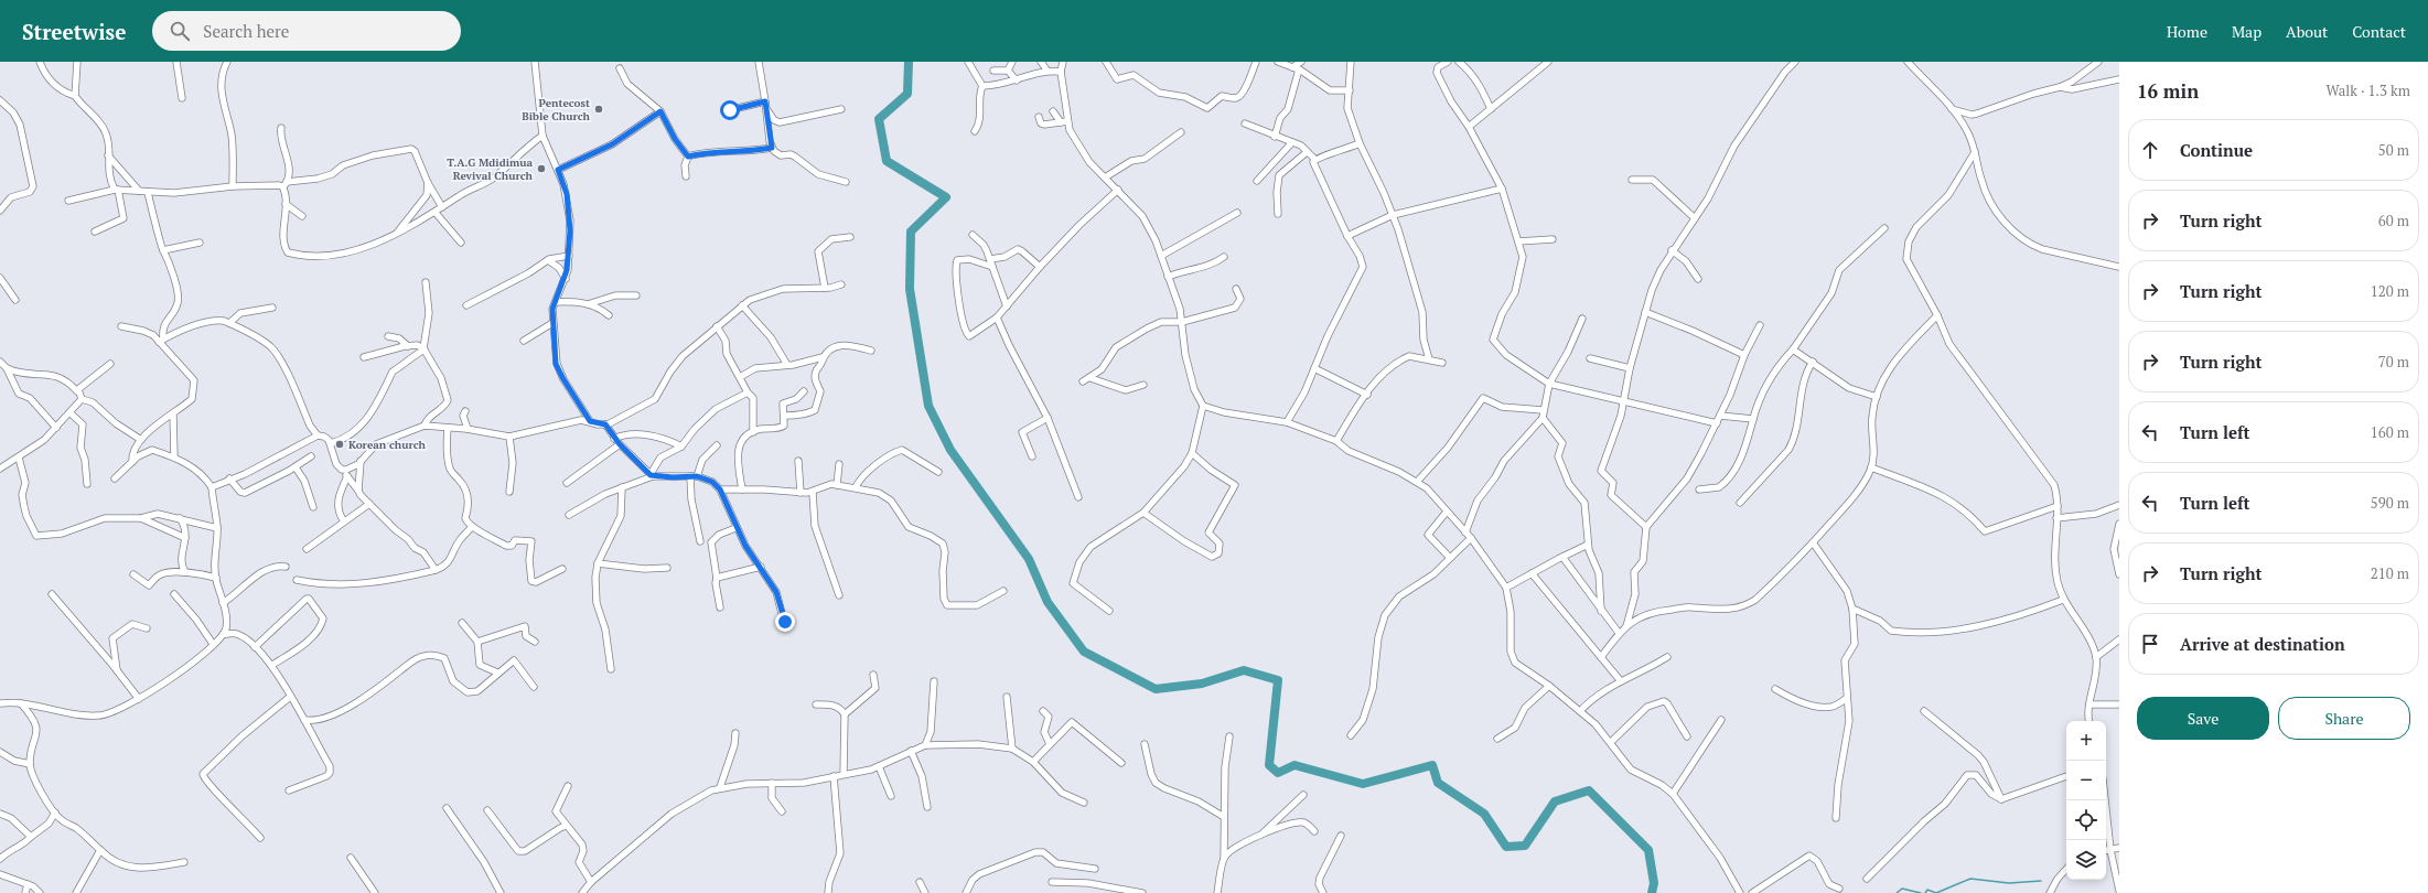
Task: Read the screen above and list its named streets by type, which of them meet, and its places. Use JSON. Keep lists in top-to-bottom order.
{
  "places": ["Pentecost Bible Church", "T.A.G Mdidimua Revival Church", "Korean church"],
  "page": {
    "header": "Streetwise",
    "search": "Search here",
    "nav": [
      "Home",
      "Map",
      "About",
      "Contact"
    ],
    "heading": ["16 min", "Walk · 1.3 km"],
    "list": [
      ["Continue", "50 m"],
      ["Turn right", "60 m"],
      ["Turn right", "120 m"],
      ["Turn right", "70 m"],
      ["Turn left", "160 m"],
      ["Turn left", "590 m"],
      ["Turn right", "210 m"],
      "Arrive at destination"
    ],
    "buttons": ["Save", "Share"],
    "map_buttons": ["+", "−"]
  }
}
